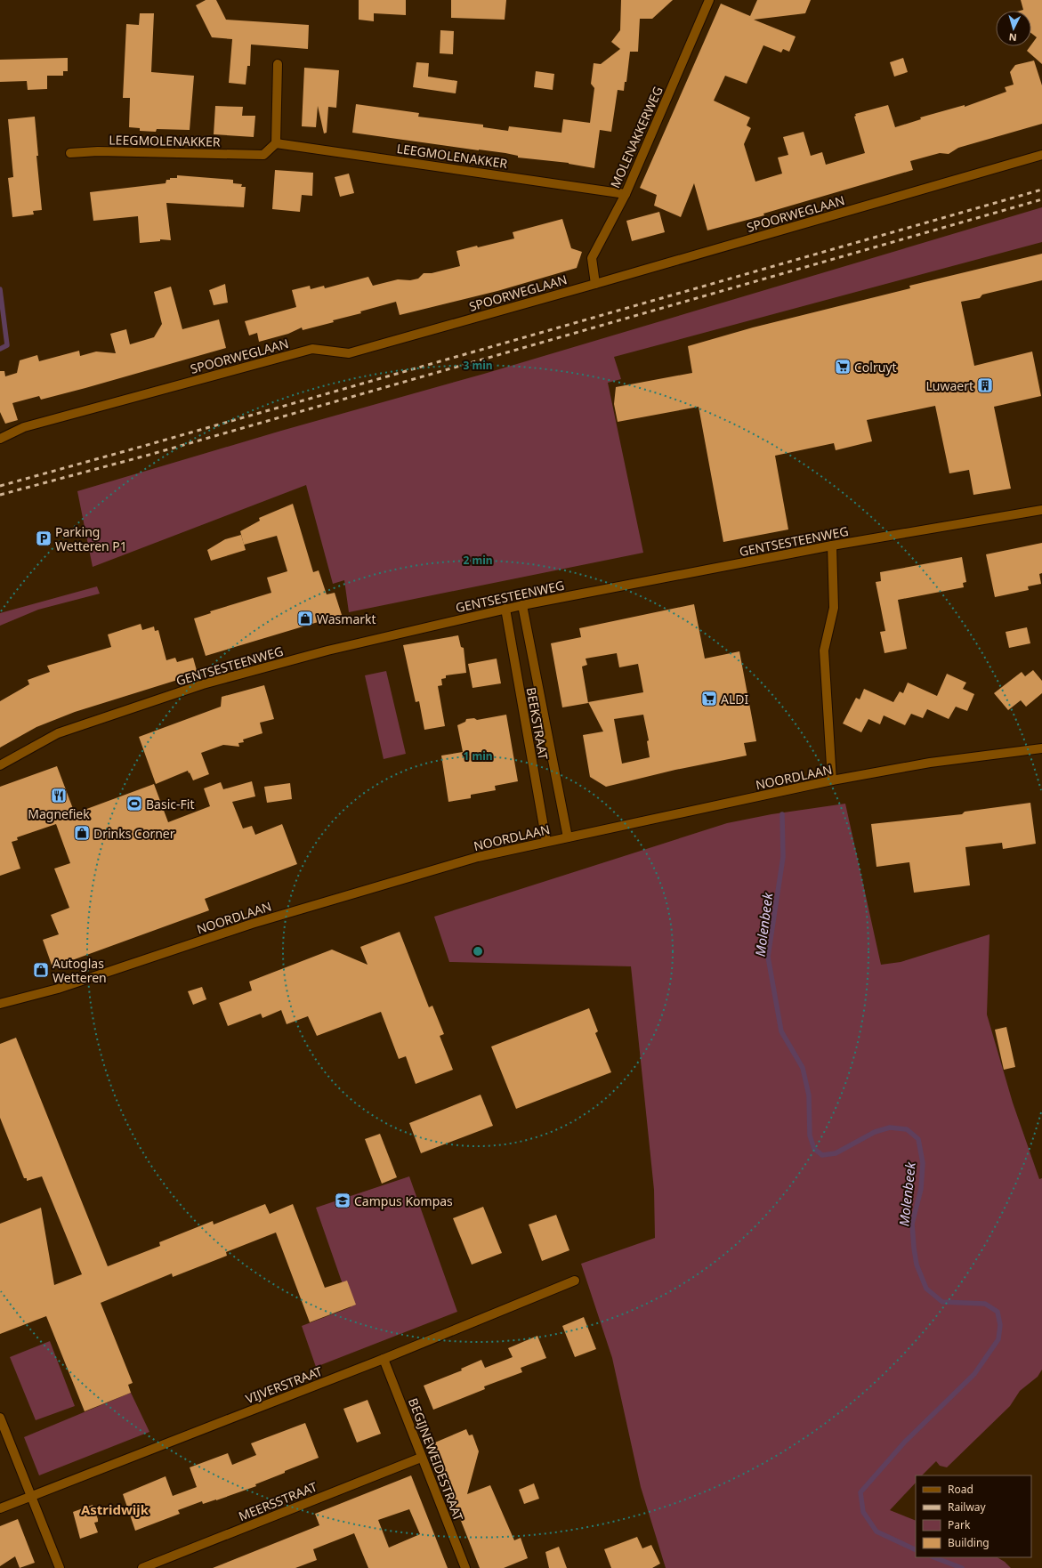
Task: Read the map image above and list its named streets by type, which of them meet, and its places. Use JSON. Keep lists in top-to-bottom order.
{
  "streets": {
    "street": [
      "MOLENAKKERWEG",
      "LEEGMOLENAKKER",
      "SPOORWEGLAAN",
      "GENTSESTEENWEG",
      "BEEKSTRAAT",
      "NOORDLAAN",
      "VIJVERSTRAAT",
      "BEGIJNEWEIDESTRAAT",
      "MEERSSTRAAT"
    ]
  },
  "crossings": [
    ["MOLENAKKERWEG", "LEEGMOLENAKKER"],
    ["MOLENAKKERWEG", "SPOORWEGLAAN"],
    ["GENTSESTEENWEG", "BEEKSTRAAT"],
    ["BEEKSTRAAT", "NOORDLAAN"],
    ["VIJVERSTRAAT", "BEGIJNEWEIDESTRAAT"],
    ["BEGIJNEWEIDESTRAAT", "MEERSSTRAAT"]
  ],
  "districts": ["Astridwijk"],
  "water": ["Molenbeek"],
  "places": {
    "supermarket": ["Colruyt", "ALDI"],
    "building": ["Luwaert"],
    "parking": ["Parking Wetteren P1"],
    "shop": ["Wasmarkt", "Drinks Corner", "Autoglas Wetteren"],
    "restaurant": ["Magnefiek"],
    "sports": ["Basic-Fit"],
    "school or university": ["Campus Kompas"]
  },
  "legend": [
    "Road",
    "Railway",
    "Park",
    "Building"
  ],
  "north": "bottom",
  "rings": ["3 min", "2 min", "1 min"]
}
